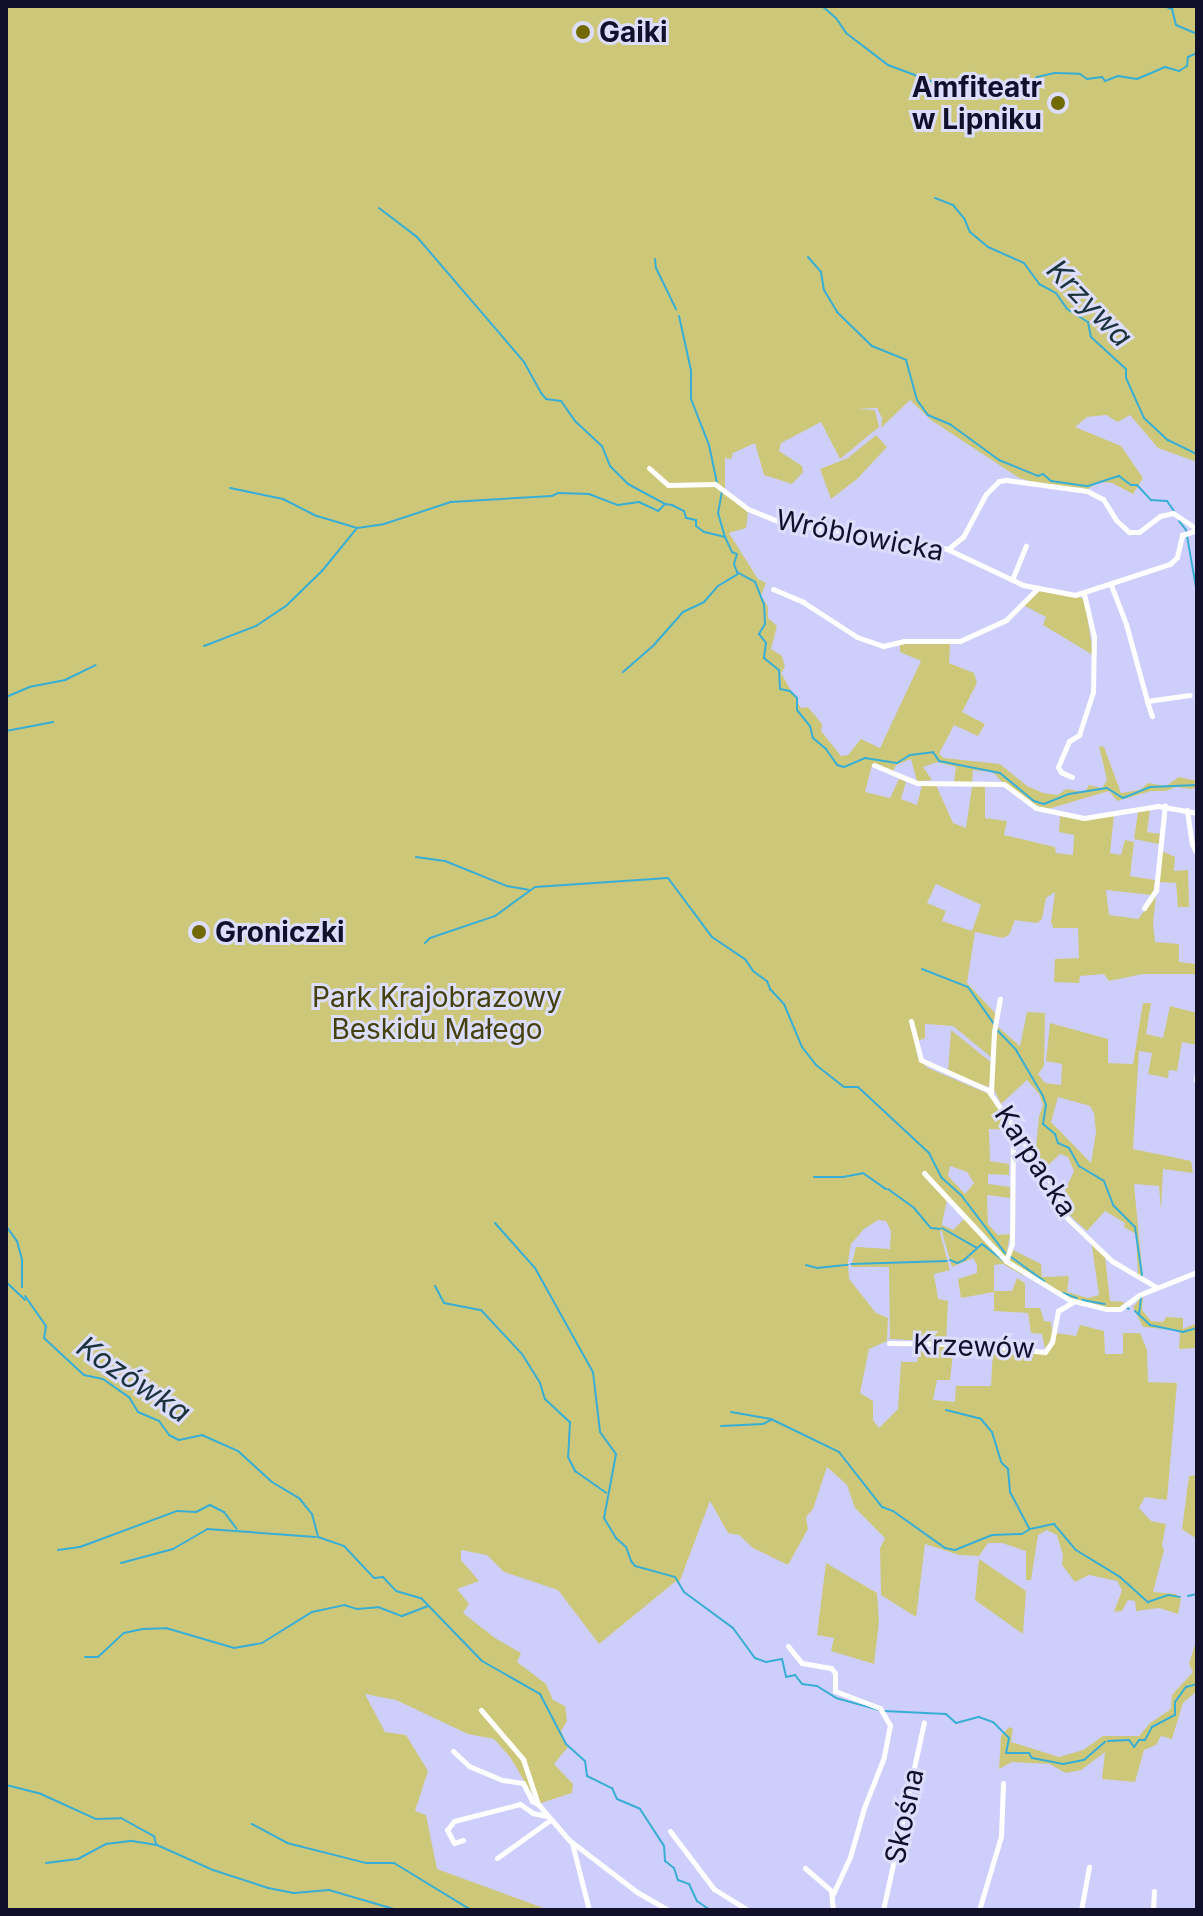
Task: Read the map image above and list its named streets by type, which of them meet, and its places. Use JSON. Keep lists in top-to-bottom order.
{
  "streets": {
    "street": [
      "Wróblowicka",
      "Karpacka",
      "Krzewów",
      "Skośna"
    ]
  },
  "water": ["Krzywa", "Kozówka"],
  "parks": ["Park Krajobrazowy Beskidu Małego"],
  "places": ["Gaiki", "Amfiteatr w Lipniku", "Groniczki"]
}
